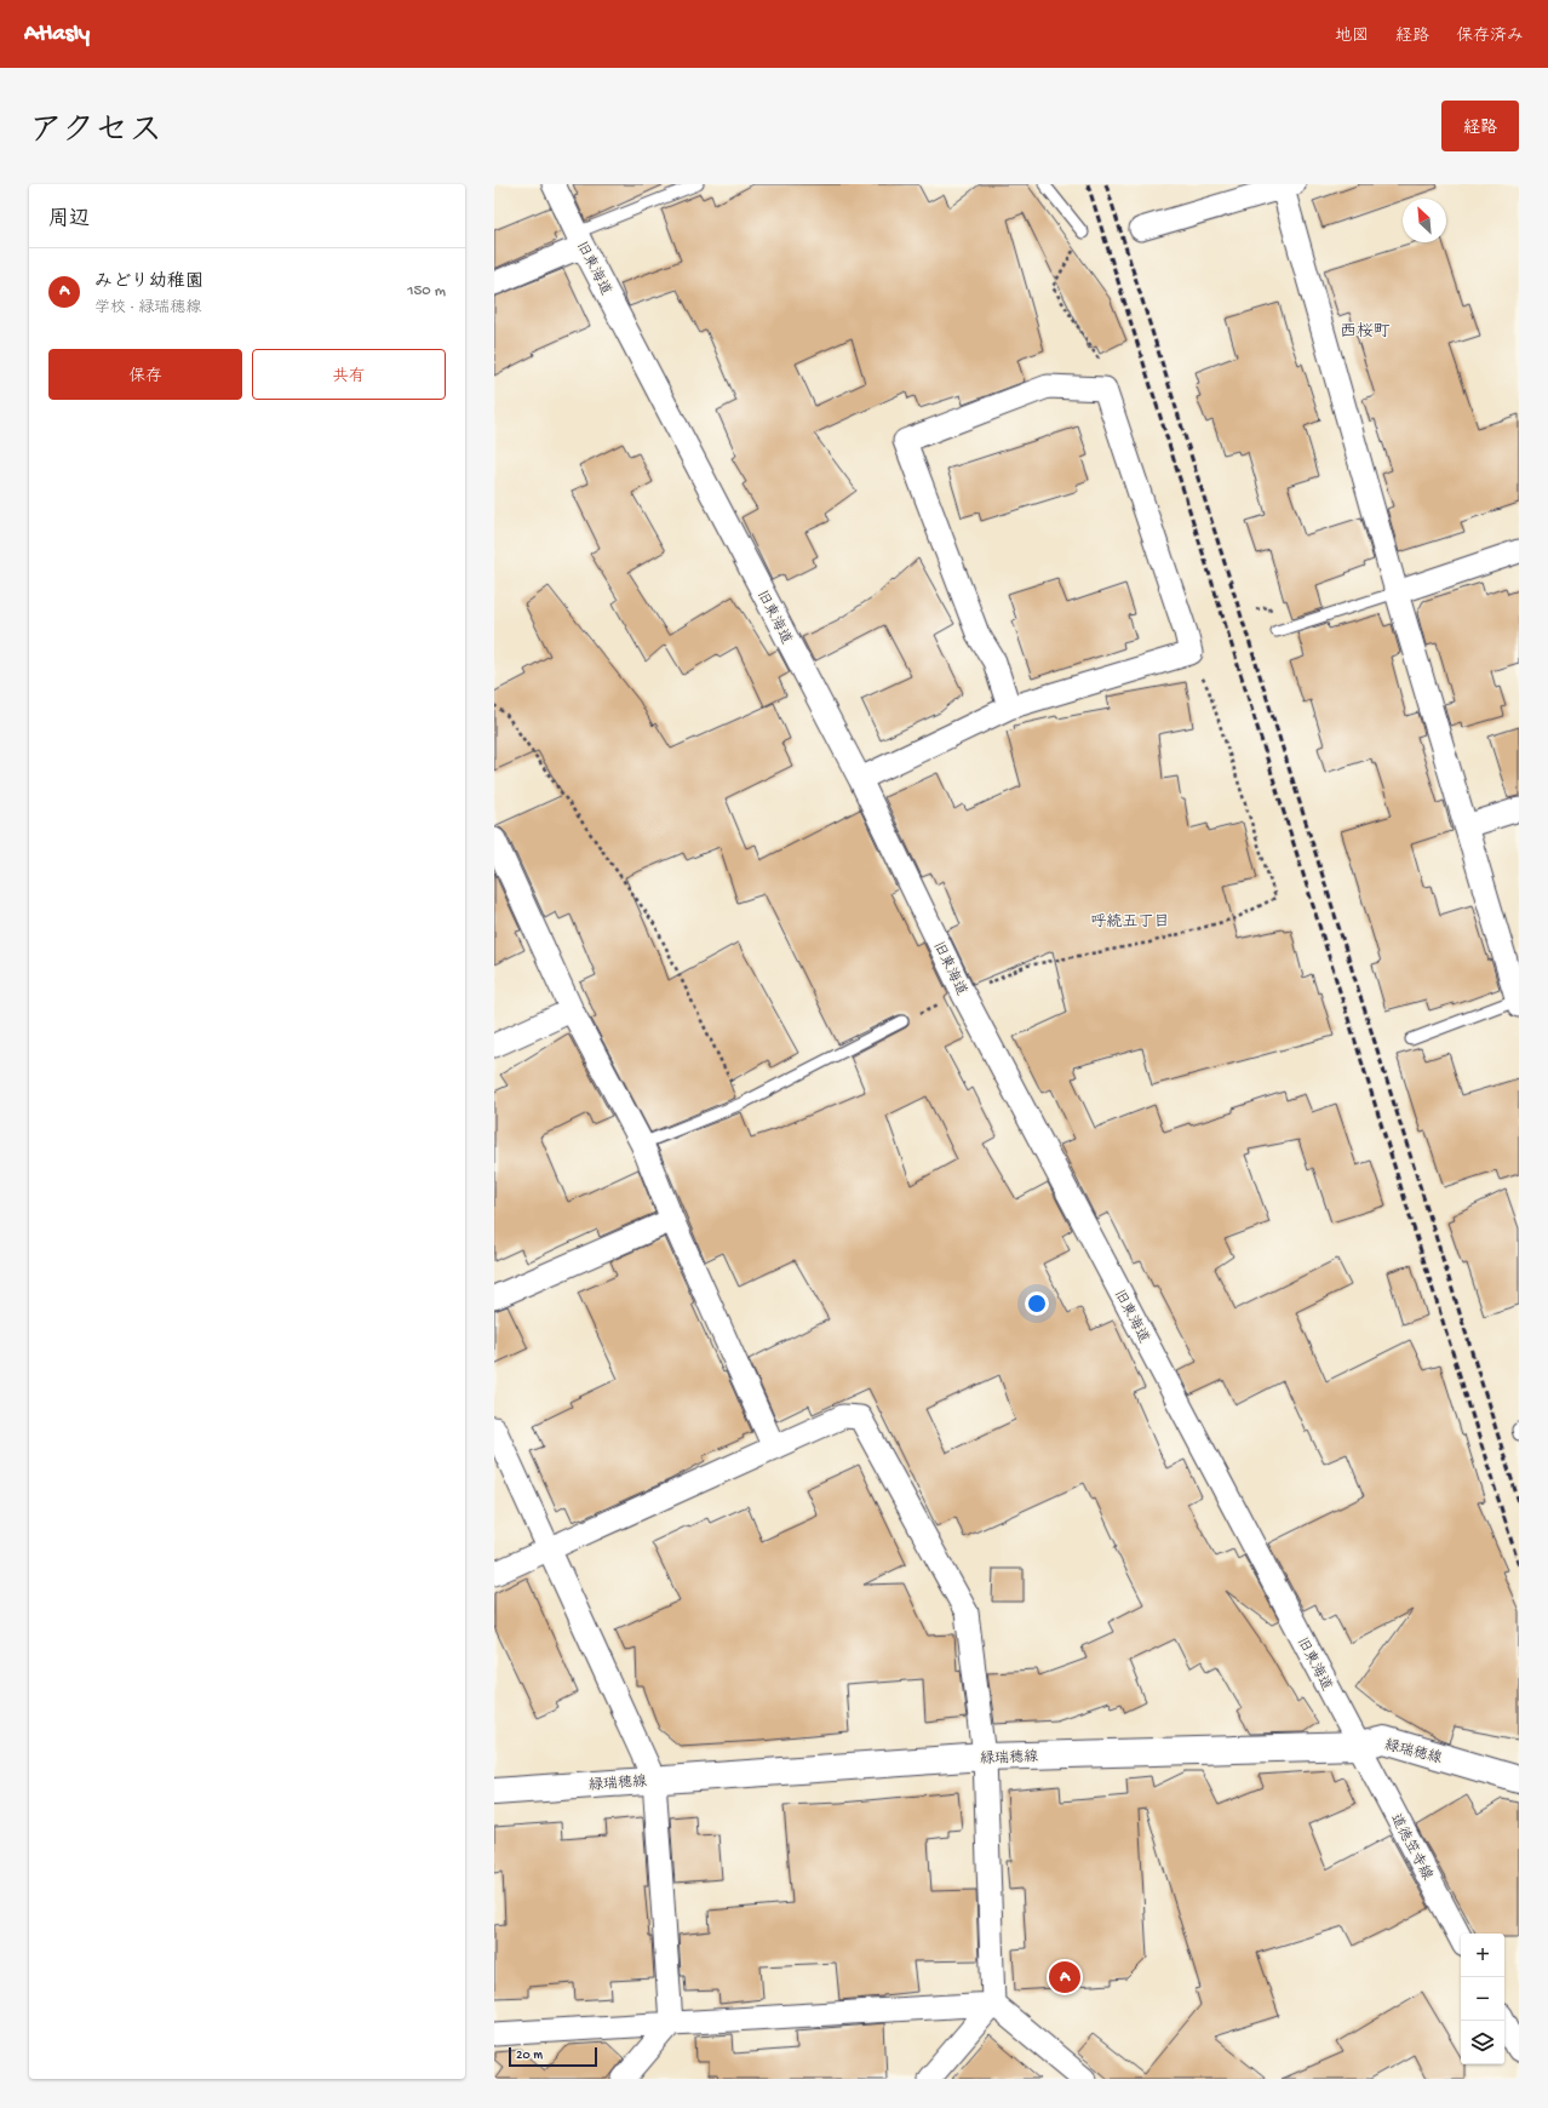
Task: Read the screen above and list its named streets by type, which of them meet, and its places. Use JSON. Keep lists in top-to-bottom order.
{
  "streets": {
    "main road": ["緑瑞穂線"],
    "street": ["旧東海道", "道徳笠寺線"]
  },
  "crossings": [
    ["旧東海道", "緑瑞穂線"],
    ["旧東海道", "道徳笠寺線"],
    ["緑瑞穂線", "道徳笠寺線"]
  ],
  "districts": ["西桜町", "呼続五丁目"],
  "scale_bar": "20 m",
  "north": "top left",
  "page": {
    "header": "Atlasly",
    "nav": ["地図", "経路", "保存済み"],
    "title": "アクセス",
    "buttons": [
      "経路",
      ["保存", "共有"]
    ],
    "heading": "周辺",
    "list": [
      {
        "mark": "A",
        "name": "みどり幼稚園",
        "note": "学校 · 緑瑞穂線",
        "value": "150 m"
      }
    ],
    "map_buttons": ["+", "−"],
    "pins": "A",
    "scale": "20 m"
  }
}
